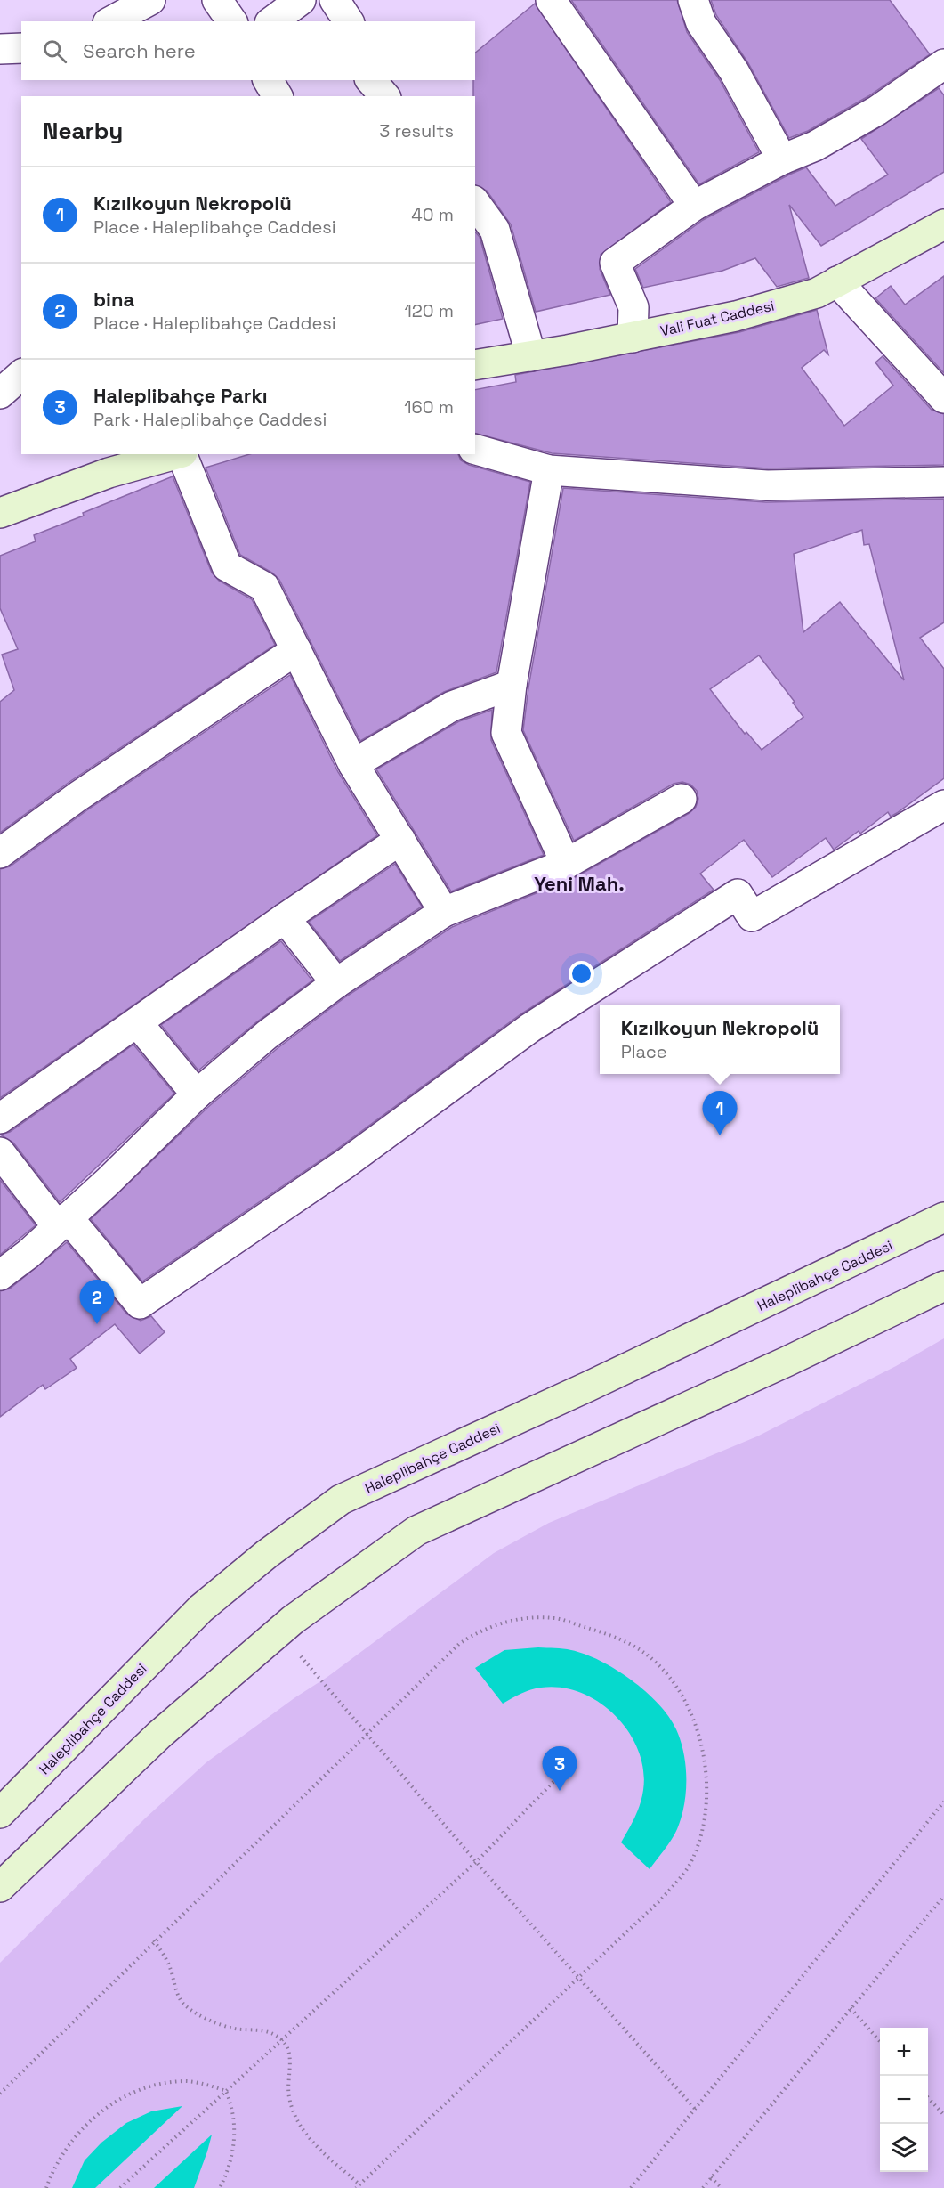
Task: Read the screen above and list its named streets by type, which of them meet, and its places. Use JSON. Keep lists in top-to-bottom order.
{
  "streets": {
    "main road": ["Vali Fuat Caddesi", "Haleplibahçe Caddesi"]
  },
  "districts": ["Yeni Mah."],
  "page": {
    "search": "Search here",
    "heading": ["Nearby", "3 results"],
    "list": [
      {
        "mark": "1",
        "name": "Kızılkoyun Nekropolü",
        "note": "Place · Haleplibahçe Caddesi",
        "value": "40 m"
      },
      {
        "mark": "2",
        "name": "bina",
        "note": "Place · Haleplibahçe Caddesi",
        "value": "120 m"
      },
      {
        "mark": "3",
        "name": "Haleplibahçe Parkı",
        "note": "Park · Haleplibahçe Caddesi",
        "value": "160 m"
      }
    ],
    "popup": ["Kızılkoyun Nekropolü", "Place"],
    "pins": ["1", "2", "3"],
    "map_buttons": ["+", "−"]
  }
}
